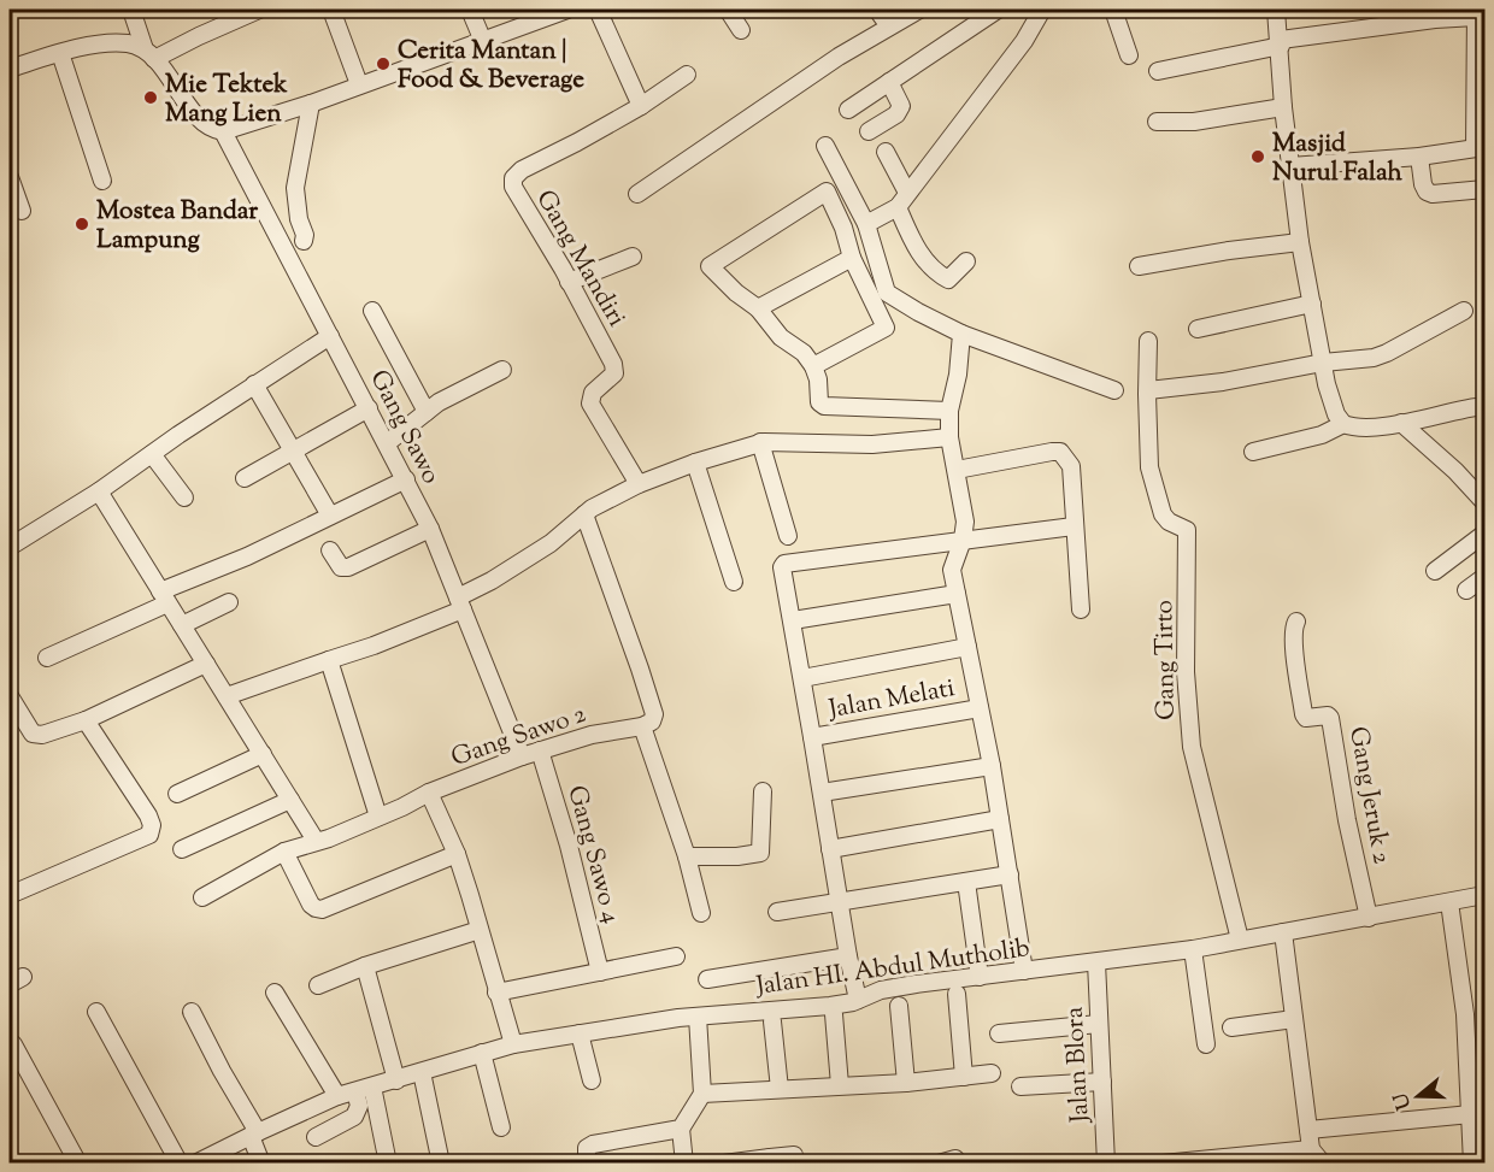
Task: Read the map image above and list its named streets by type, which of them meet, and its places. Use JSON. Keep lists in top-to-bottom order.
{
  "streets": {
    "street": [
      "Gang Mandiri",
      "Gang Sawo",
      "Gang Tirto",
      "Jalan Melati",
      "Gang Sawo 2",
      "Gang Jeruk 2",
      "Gang Sawo 4",
      "Jalan HI. Abdul Mutholib",
      "Jalan Blora"
    ]
  },
  "crossings": [
    ["Gang Sawo", "Gang Sawo 2"],
    ["Gang Tirto", "Jalan HI. Abdul Mutholib"],
    ["Gang Sawo 2", "Gang Sawo 4"],
    ["Gang Jeruk 2", "Jalan HI. Abdul Mutholib"],
    ["Jalan HI. Abdul Mutholib", "Jalan Blora"]
  ],
  "places": [
    "Cerita Mantan | Food & Beverage",
    "Mie Tektek Mang Lien",
    "Masjid Nurul Falah",
    "Mostea Bandar Lampung"
  ],
  "north": "left"
}
